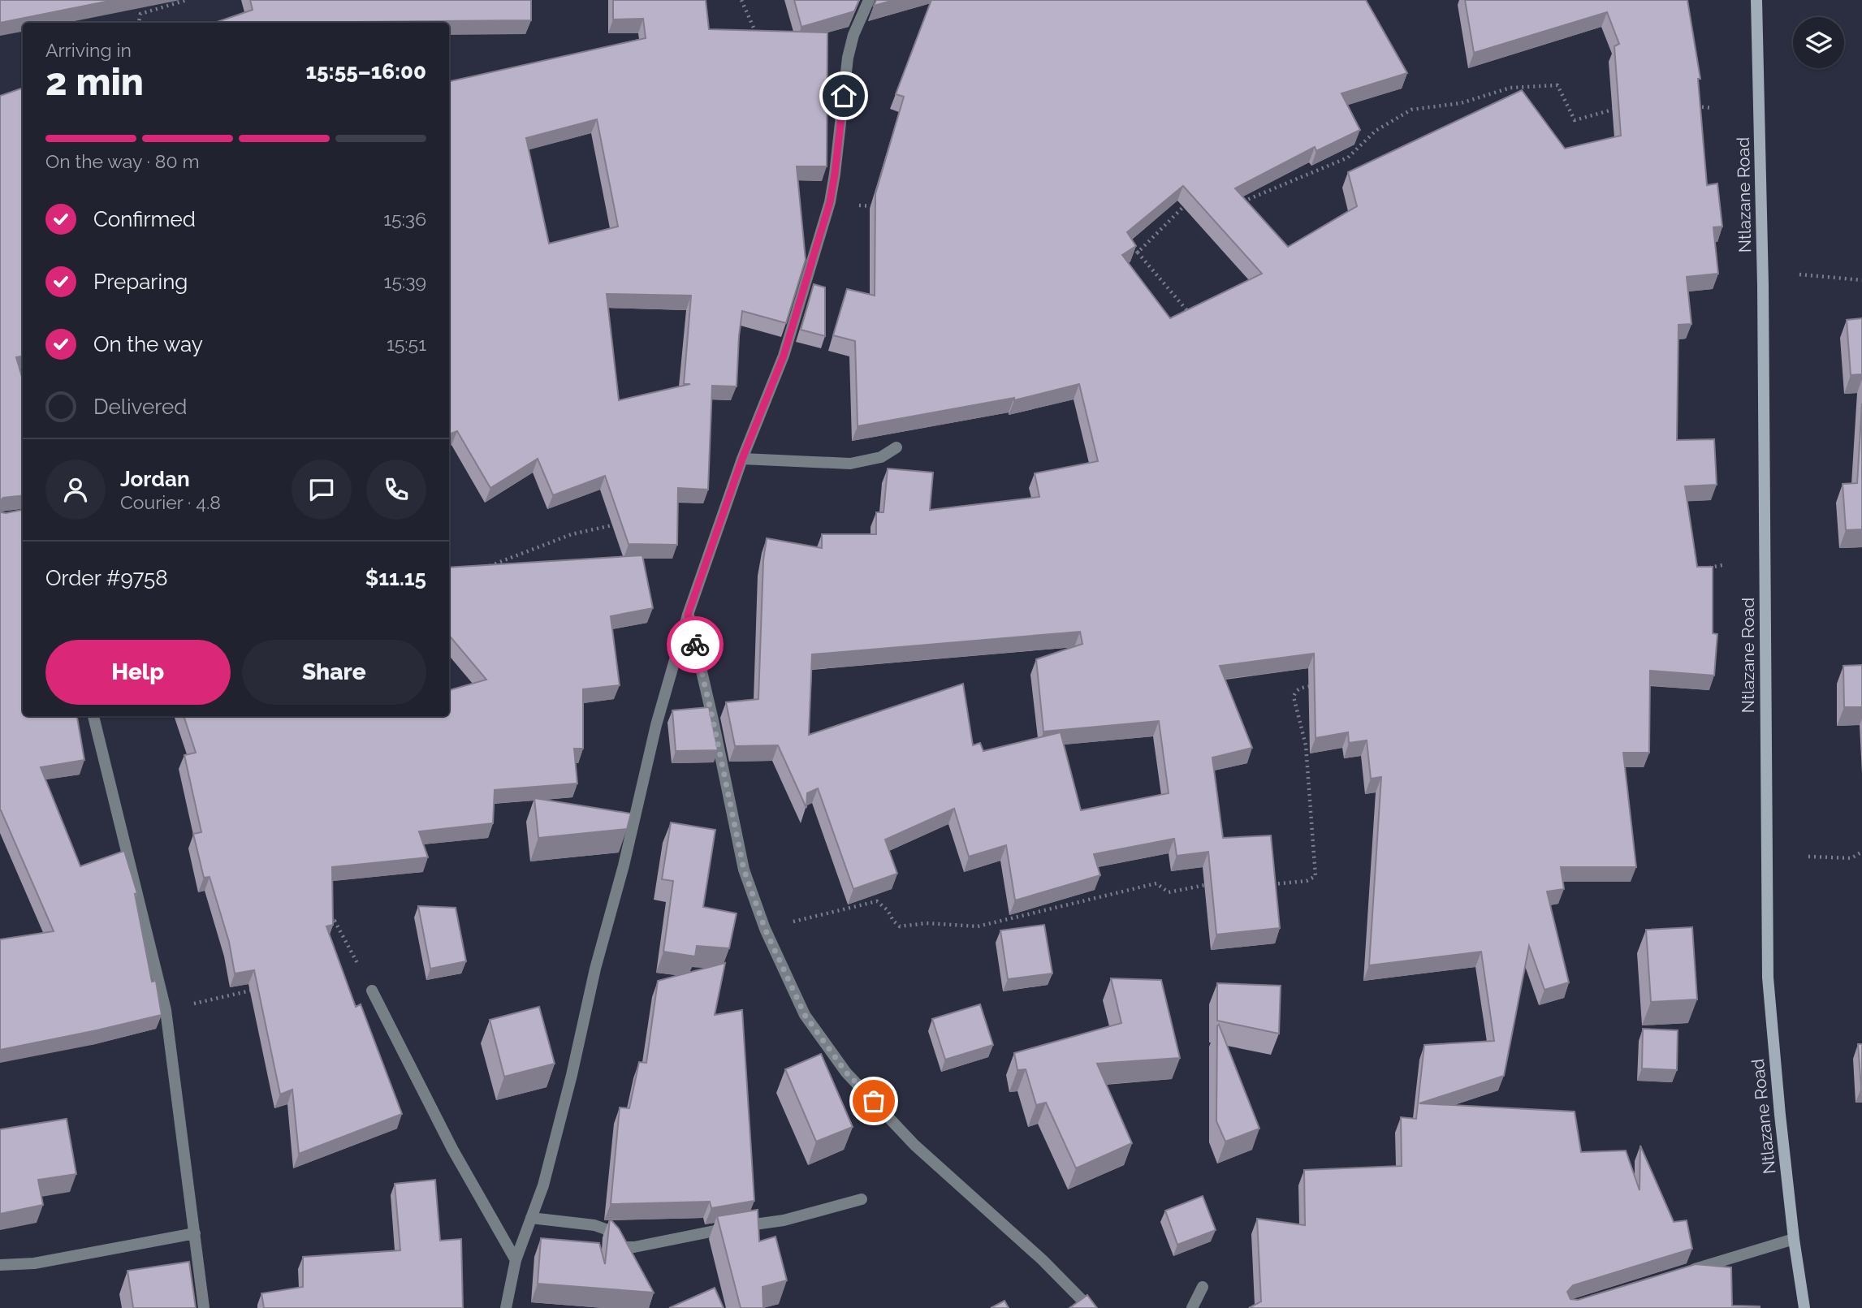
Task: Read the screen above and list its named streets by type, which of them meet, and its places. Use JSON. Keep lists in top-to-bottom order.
{
  "streets": {
    "street": ["Ntlazane Road"]
  },
  "page": {
    "heading": ["2 min", "Arriving in", "15:55–16:00"],
    "panel": [
      "Jordan",
      "Courier · 4.8",
      "Order #9758",
      "$11.15"
    ],
    "bar": "On the way · 80 m",
    "list": [
      ["Confirmed", "15:36"],
      ["Preparing", "15:39"],
      ["On the way", "15:51"],
      "Delivered"
    ],
    "buttons": ["Help", "Share"]
  }
}
